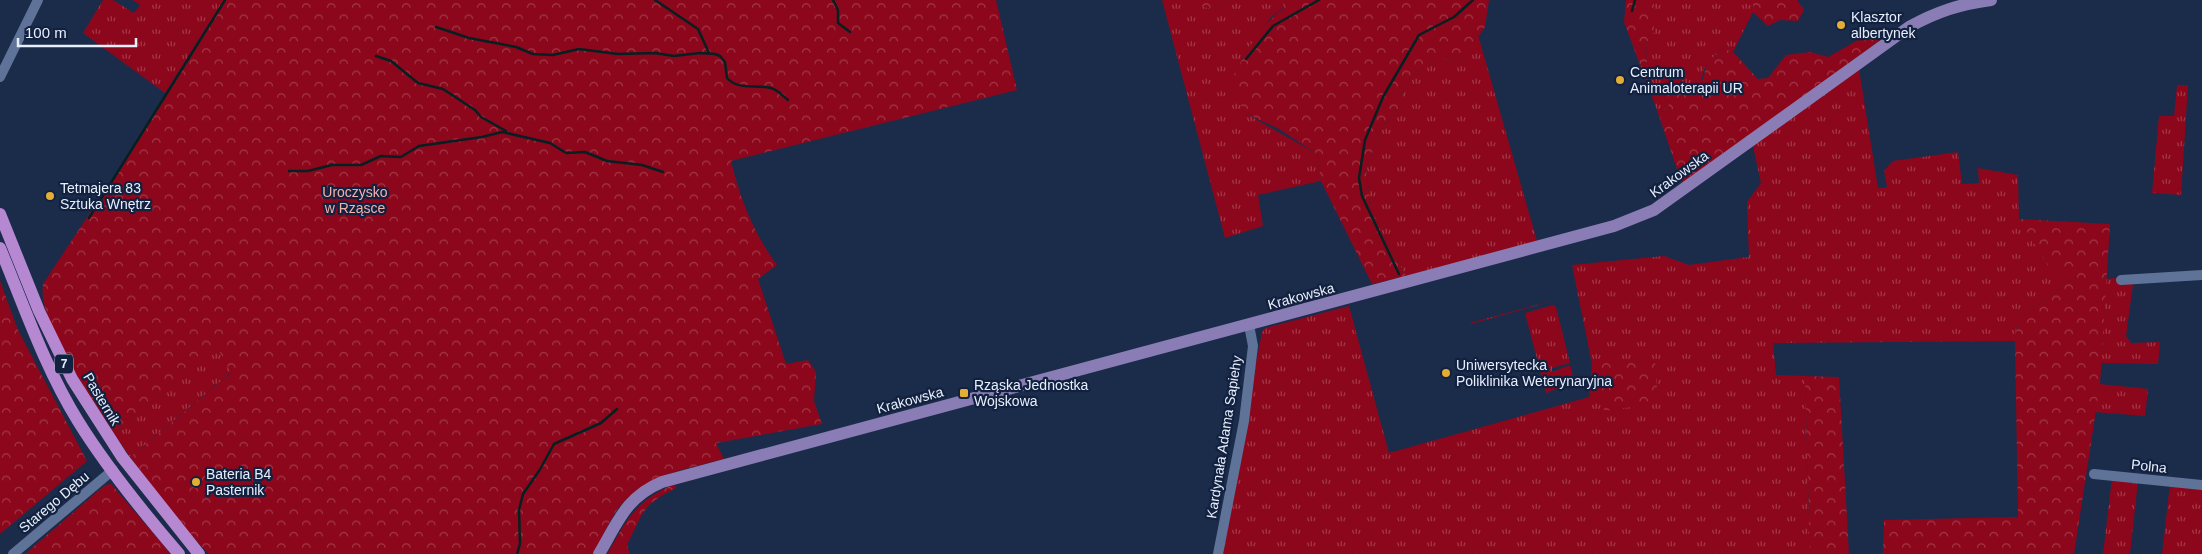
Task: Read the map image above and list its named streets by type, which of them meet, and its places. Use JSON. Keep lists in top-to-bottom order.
{
  "streets": {
    "main road": ["7", "Pasternik"],
    "street": [
      "Krakowska",
      "Kardynała Adama Sapiehy",
      "Polna",
      "Starego Dębu"
    ]
  },
  "crossings": [
    ["Krakowska", "Kardynała Adama Sapiehy"],
    ["7", "Starego Dębu"]
  ],
  "parks": ["Uroczysko w Rząsce"],
  "places": {
    "other": [
      "Klasztor albertynek",
      "Centrum Animaloterapii UR",
      "Tetmajera 83 Sztuka Wnętrz",
      "Uniwersytecka Poliklinika Weterynaryjna",
      "Bateria B4 Pasternik"
    ],
    "transit": ["Rząska Jednostka Wojskowa"]
  },
  "scale_bar": "100 m"
}
